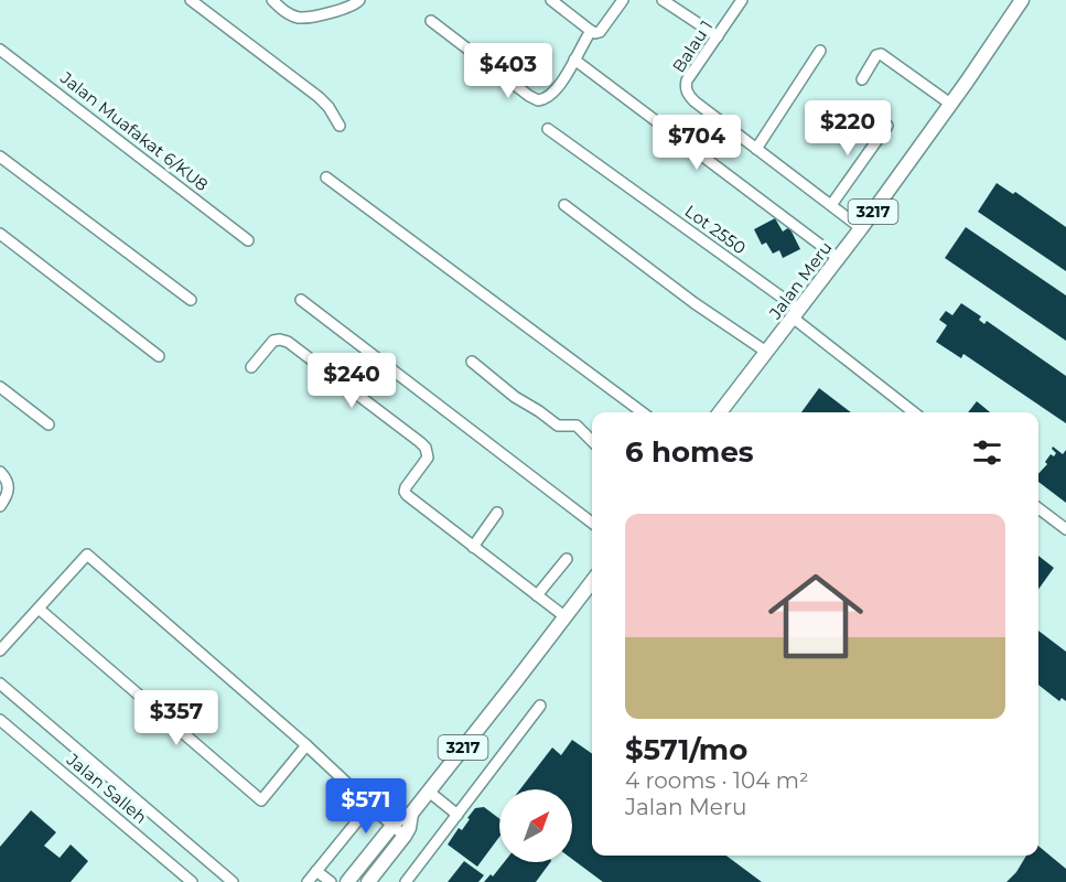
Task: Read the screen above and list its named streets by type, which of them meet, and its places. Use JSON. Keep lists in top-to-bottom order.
{
  "streets": {
    "main road": ["3217", "Jalan Meru"],
    "street": [
      "Balau 1",
      "Jalan Muafakat 6/KU8",
      "Lot 2550",
      "Jalan Salleh"
    ]
  },
  "crossings": [
    ["Balau 1", "Jalan Meru"],
    ["Lot 2550", "Jalan Meru"]
  ],
  "north": "top right",
  "page": {
    "price": [
      "$403",
      "$220",
      "$704",
      "$240",
      "$357",
      "$571"
    ],
    "heading": "6 homes",
    "list": [
      {
        "name": "$571/mo",
        "note": "4 rooms · 104 m² · Jalan Meru"
      }
    ]
  }
}
